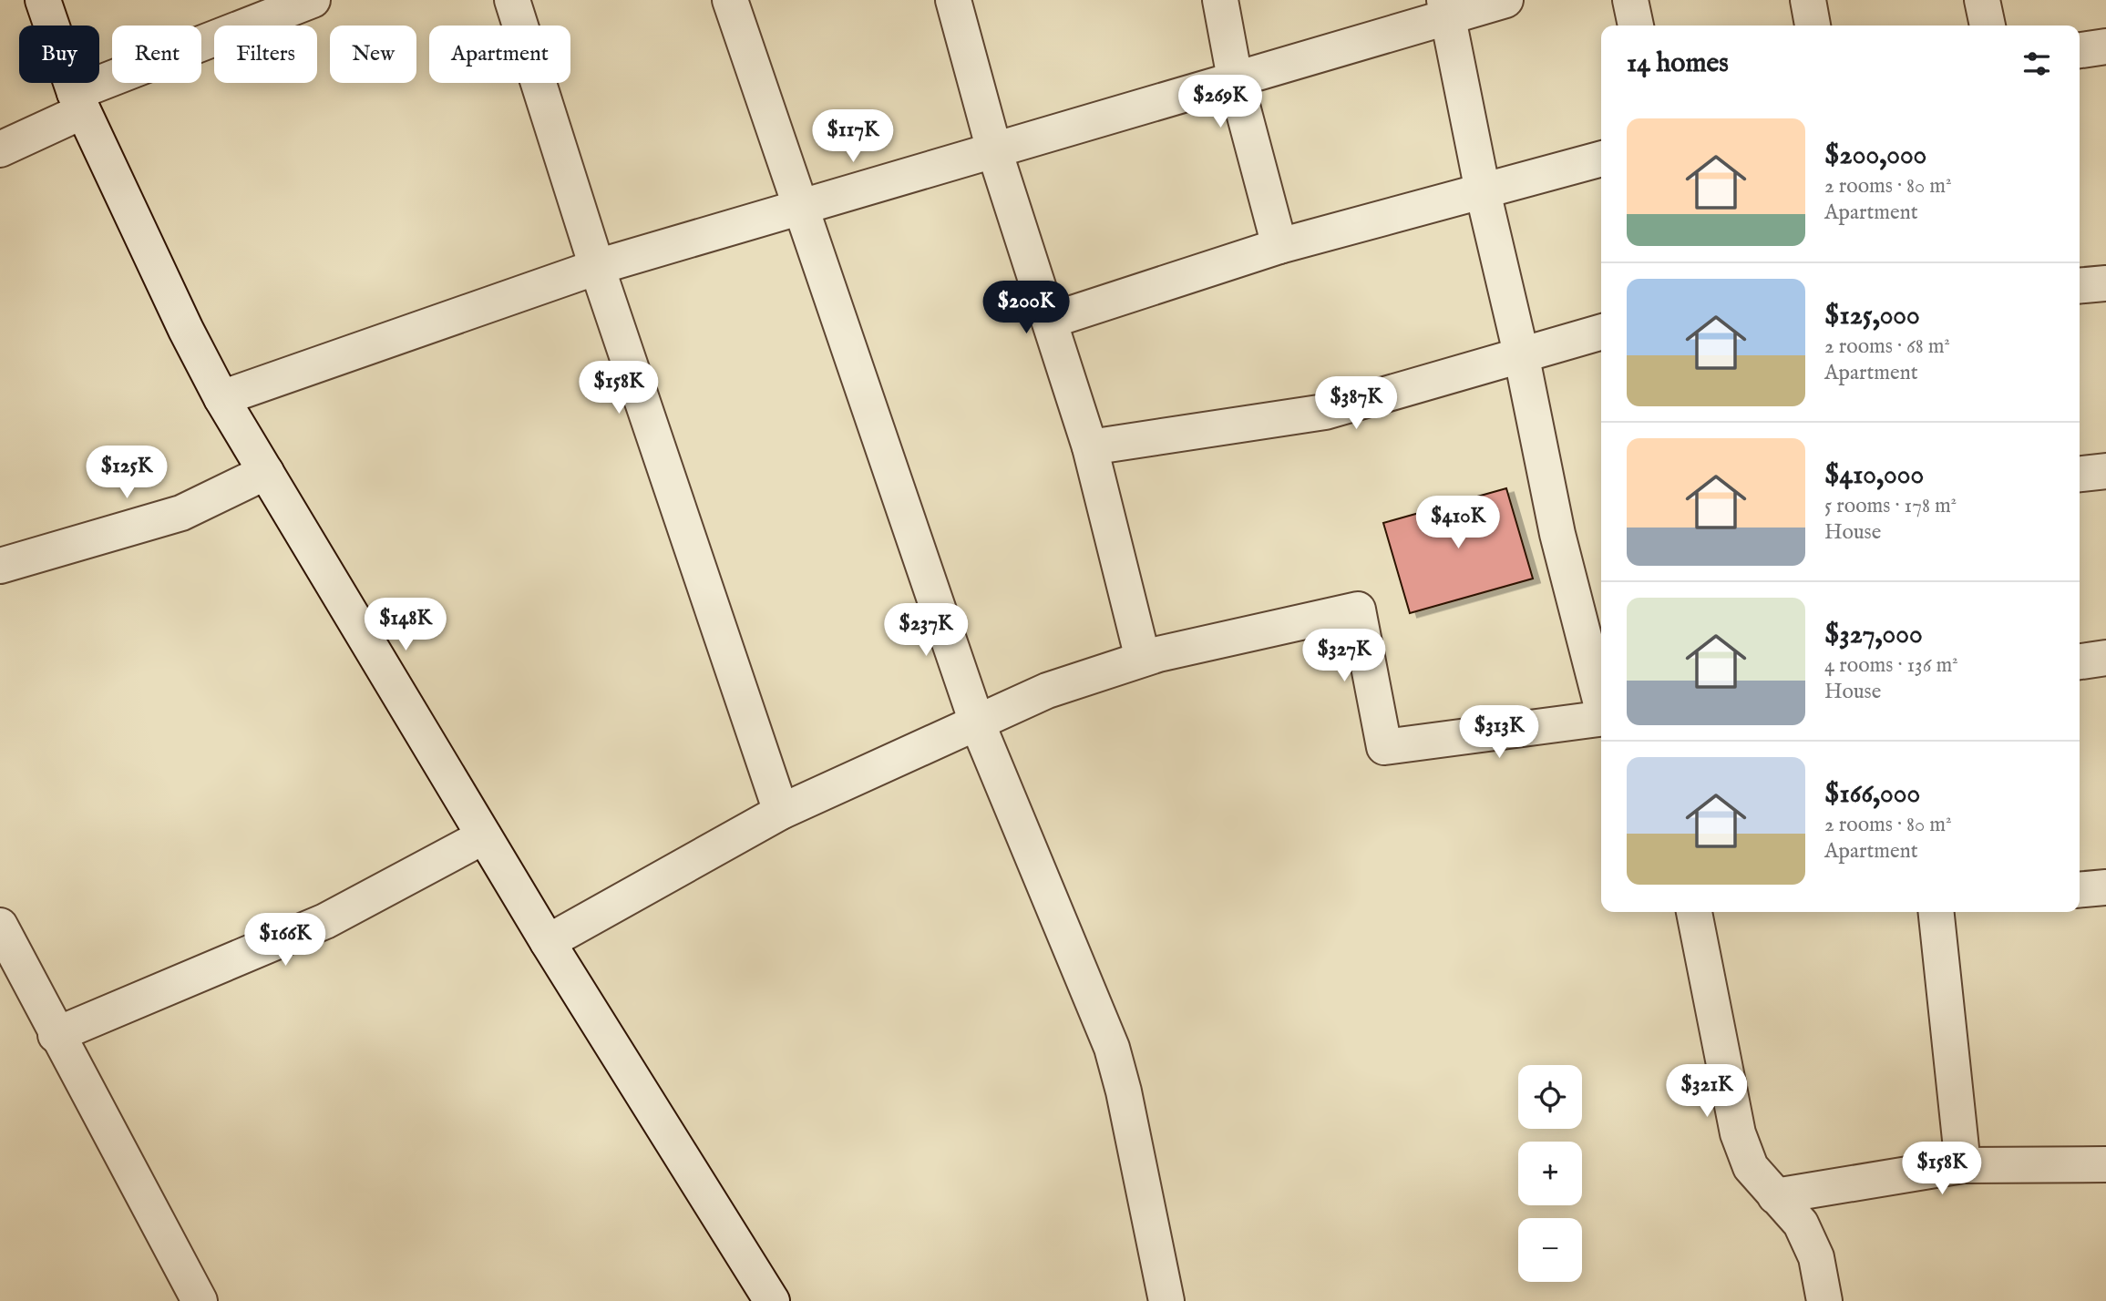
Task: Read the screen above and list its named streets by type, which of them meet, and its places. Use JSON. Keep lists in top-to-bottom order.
{
  "page": {
    "chip": [
      "Buy",
      "Rent",
      "Filters",
      "New",
      "Apartment"
    ],
    "heading": "14 homes",
    "price": [
      "$269K",
      "$117K",
      "$200K",
      "$158K",
      "$387K",
      "$125K",
      "$410K",
      "$148K",
      "$237K",
      "$327K",
      "$313K",
      "$166K",
      "$321K",
      "$158K"
    ],
    "list": [
      {
        "name": "$200,000",
        "note": "2 rooms · 80 m² · Apartment"
      },
      {
        "name": "$125,000",
        "note": "2 rooms · 68 m² · Apartment"
      },
      {
        "name": "$410,000",
        "note": "5 rooms · 178 m² · House"
      },
      {
        "name": "$327,000",
        "note": "4 rooms · 136 m² · House"
      },
      {
        "name": "$166,000",
        "note": "2 rooms · 80 m² · Apartment"
      }
    ],
    "map_buttons": ["+", "−"]
  }
}
